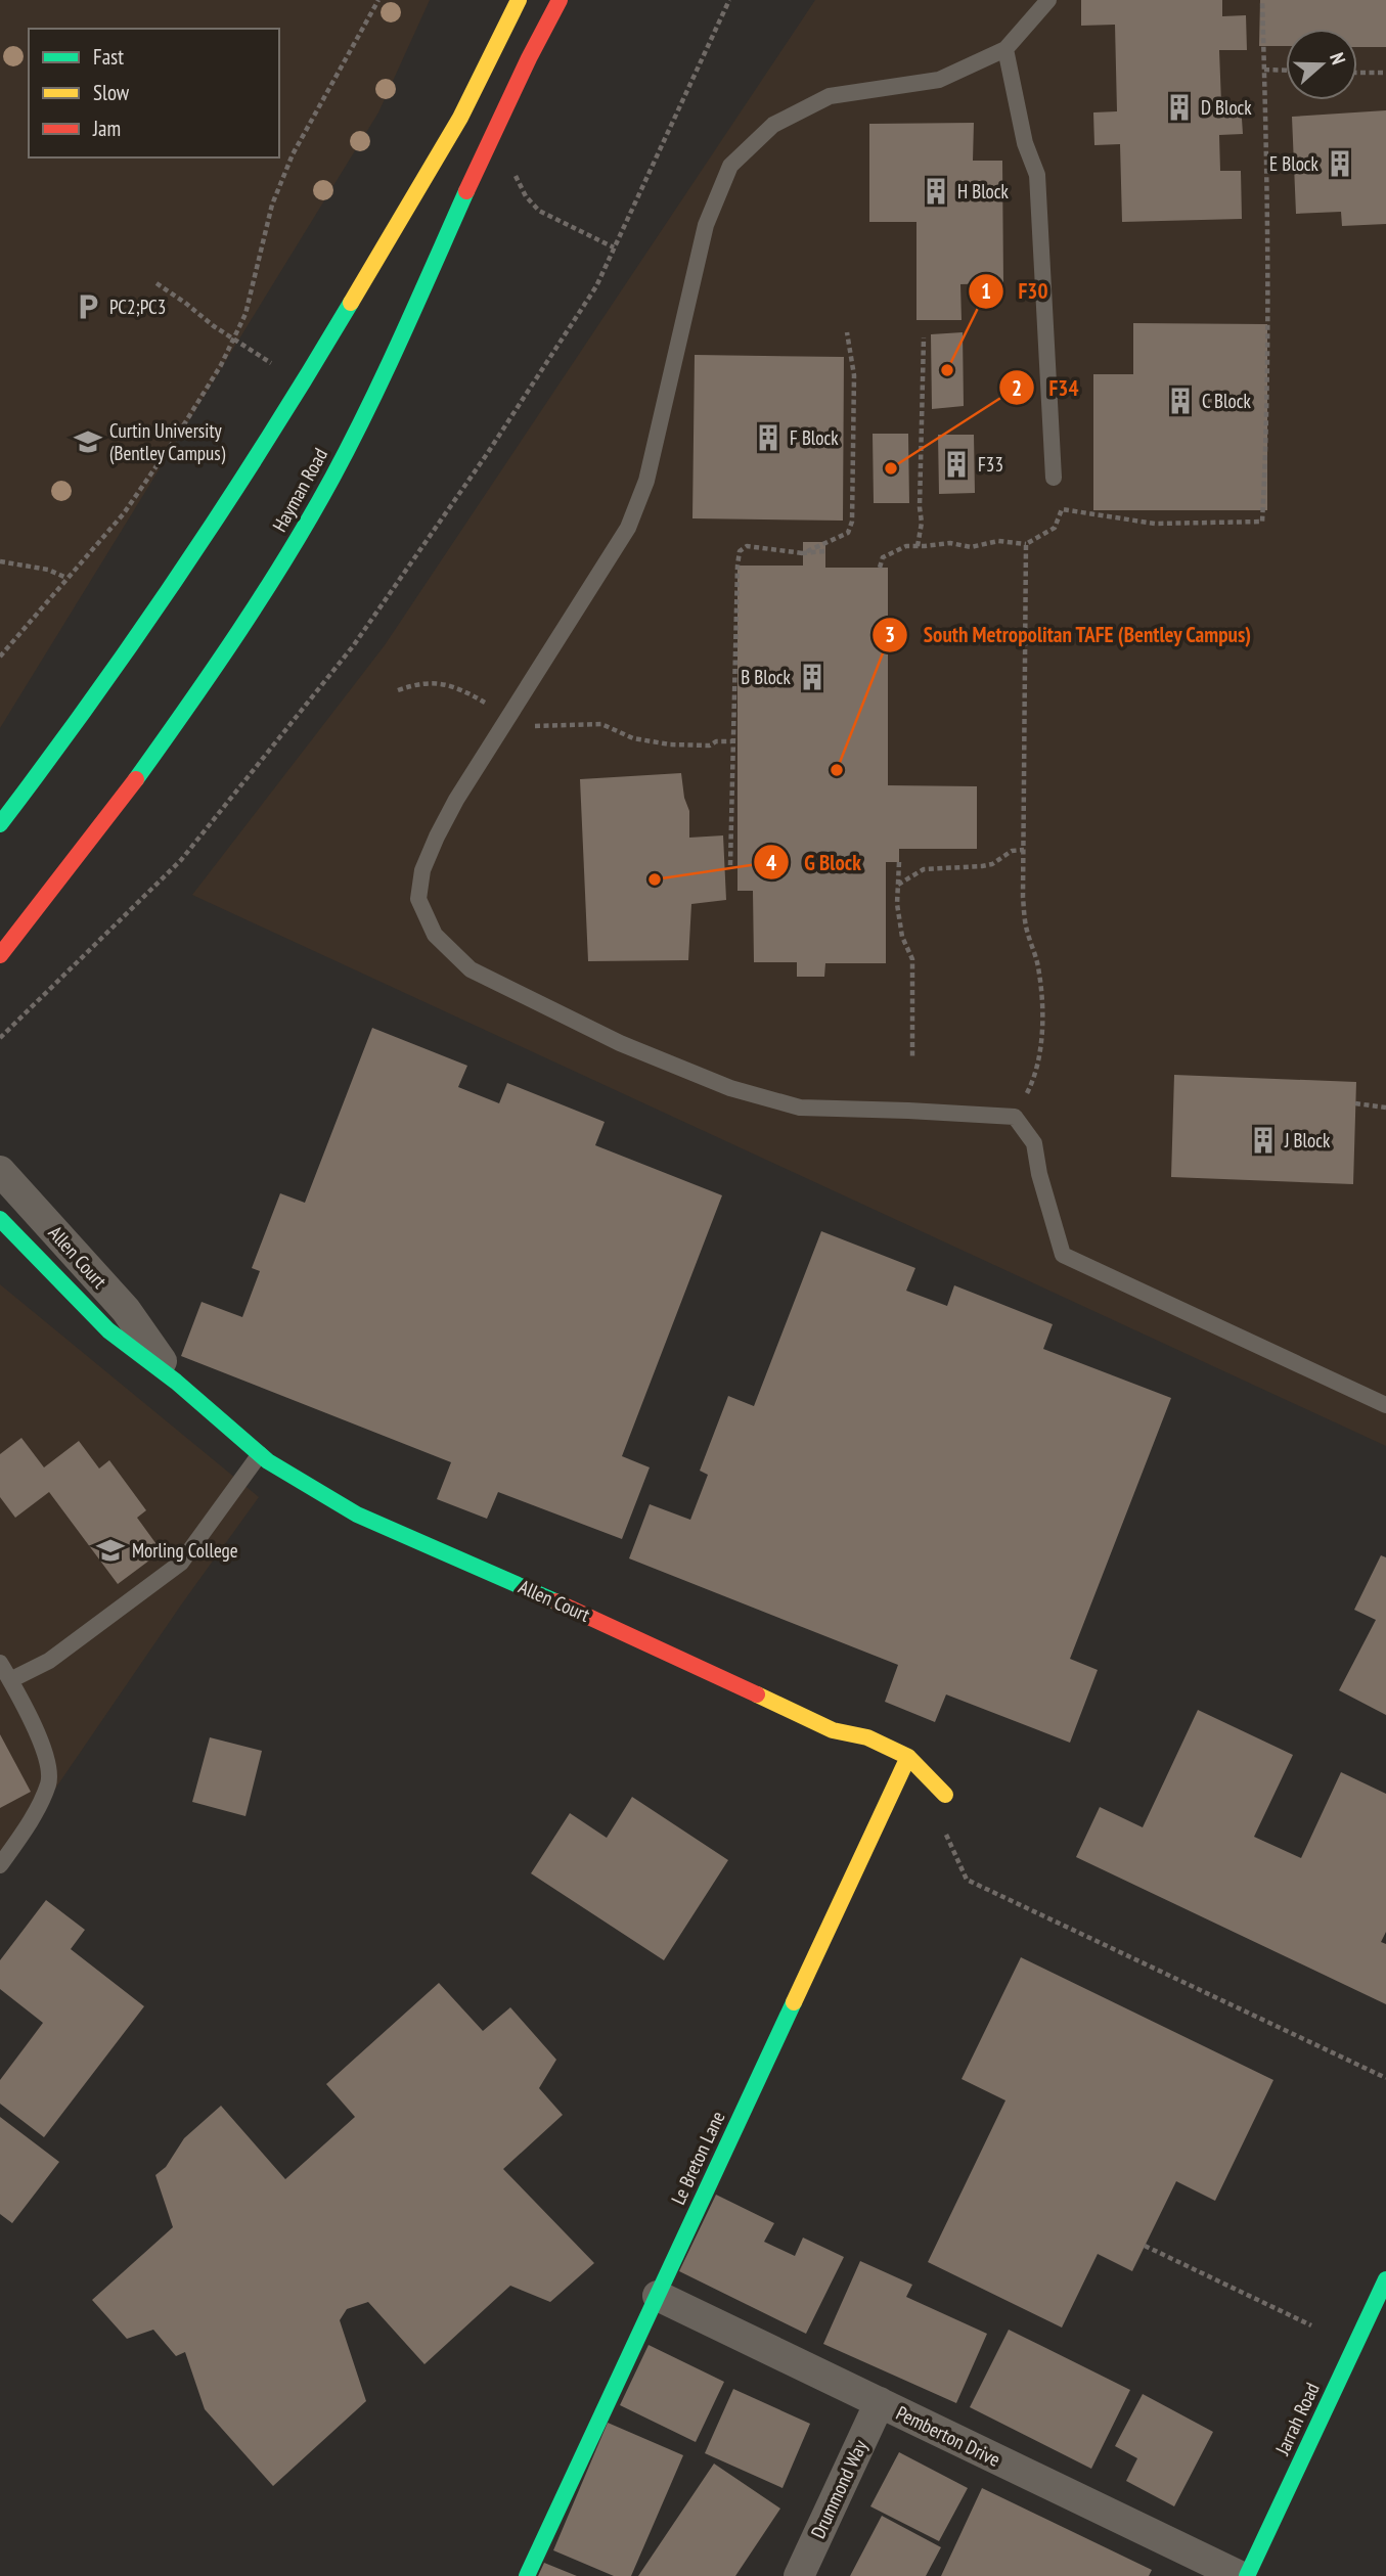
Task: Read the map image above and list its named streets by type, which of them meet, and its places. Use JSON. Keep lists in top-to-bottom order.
{
  "streets": {
    "street": [
      "Hayman Road",
      "Allen Court",
      "Le Breton Lane",
      "Jarrah Road",
      "Pemberton Drive",
      "Drummond Way"
    ]
  },
  "crossings": [
    ["Allen Court", "Le Breton Lane"],
    ["Le Breton Lane", "Pemberton Drive"],
    ["Pemberton Drive", "Drummond Way"]
  ],
  "places": {
    "building": [
      "D Block",
      "E Block",
      "H Block",
      "C Block",
      "F Block",
      "F33",
      "B Block",
      "J Block"
    ],
    "parking": ["PC2;PC3"],
    "other": [
      "F30",
      "F34",
      "South Metropolitan TAFE (Bentley Campus)",
      "G Block"
    ],
    "school or university": ["Curtin University (Bentley Campus)", "Morling College"]
  },
  "legend": ["Fast", "Slow", "Jam"],
  "north": "right"
}
